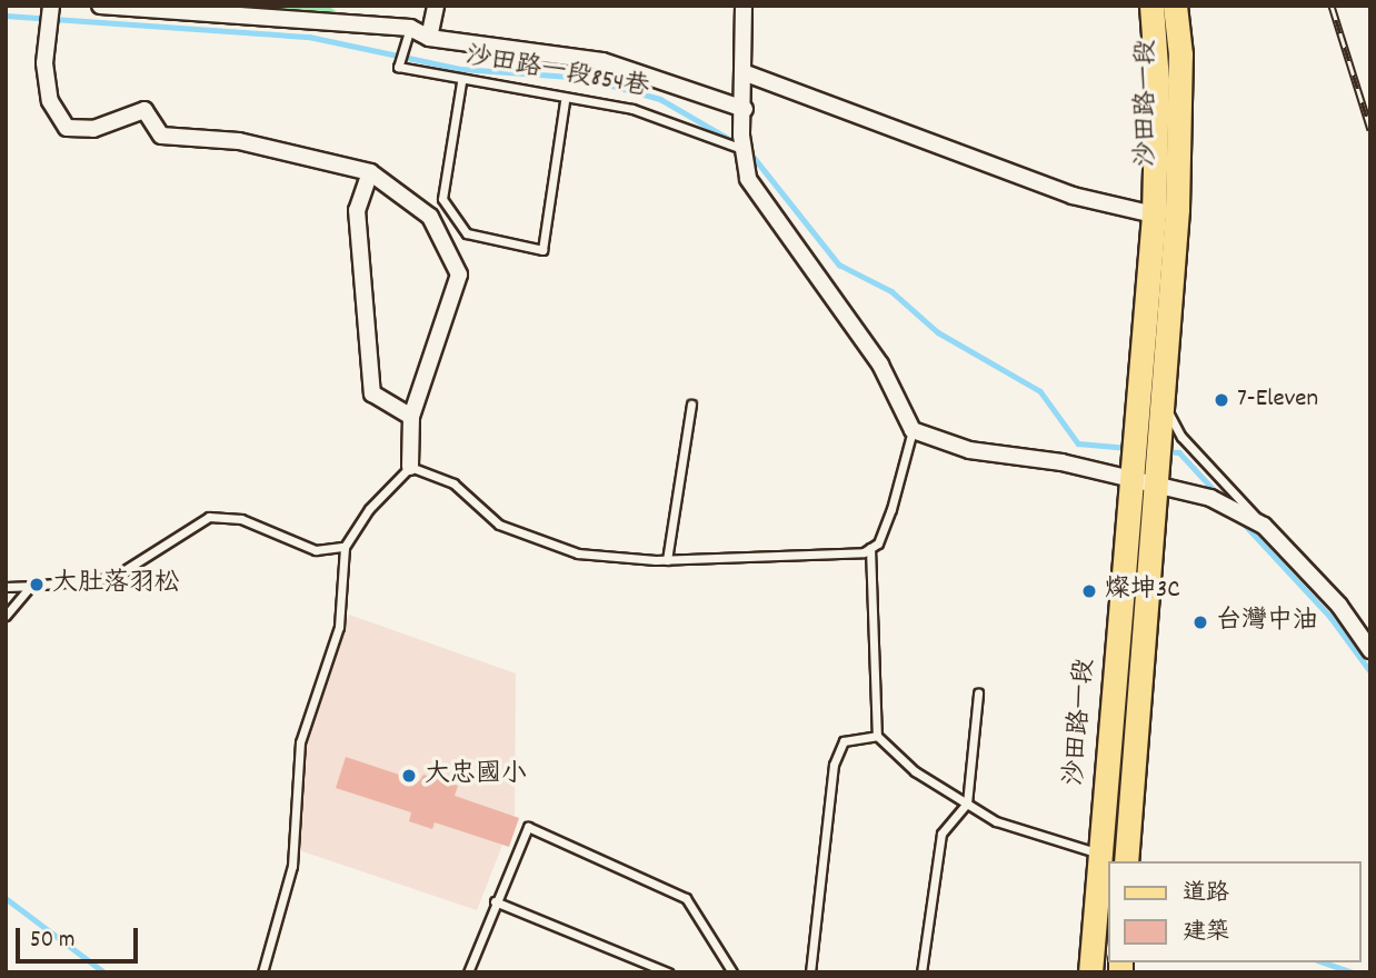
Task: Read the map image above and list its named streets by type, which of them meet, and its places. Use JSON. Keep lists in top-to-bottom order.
{
  "streets": {
    "main road": ["沙田路一段"],
    "street": ["沙田路一段854巷"]
  },
  "places": [
    "7-Eleven",
    "大肚落羽松",
    "燦坤3C",
    "台灣中油",
    "大忠國小"
  ],
  "legend": ["道路", "建築"],
  "scale_bar": "50 m"
}
